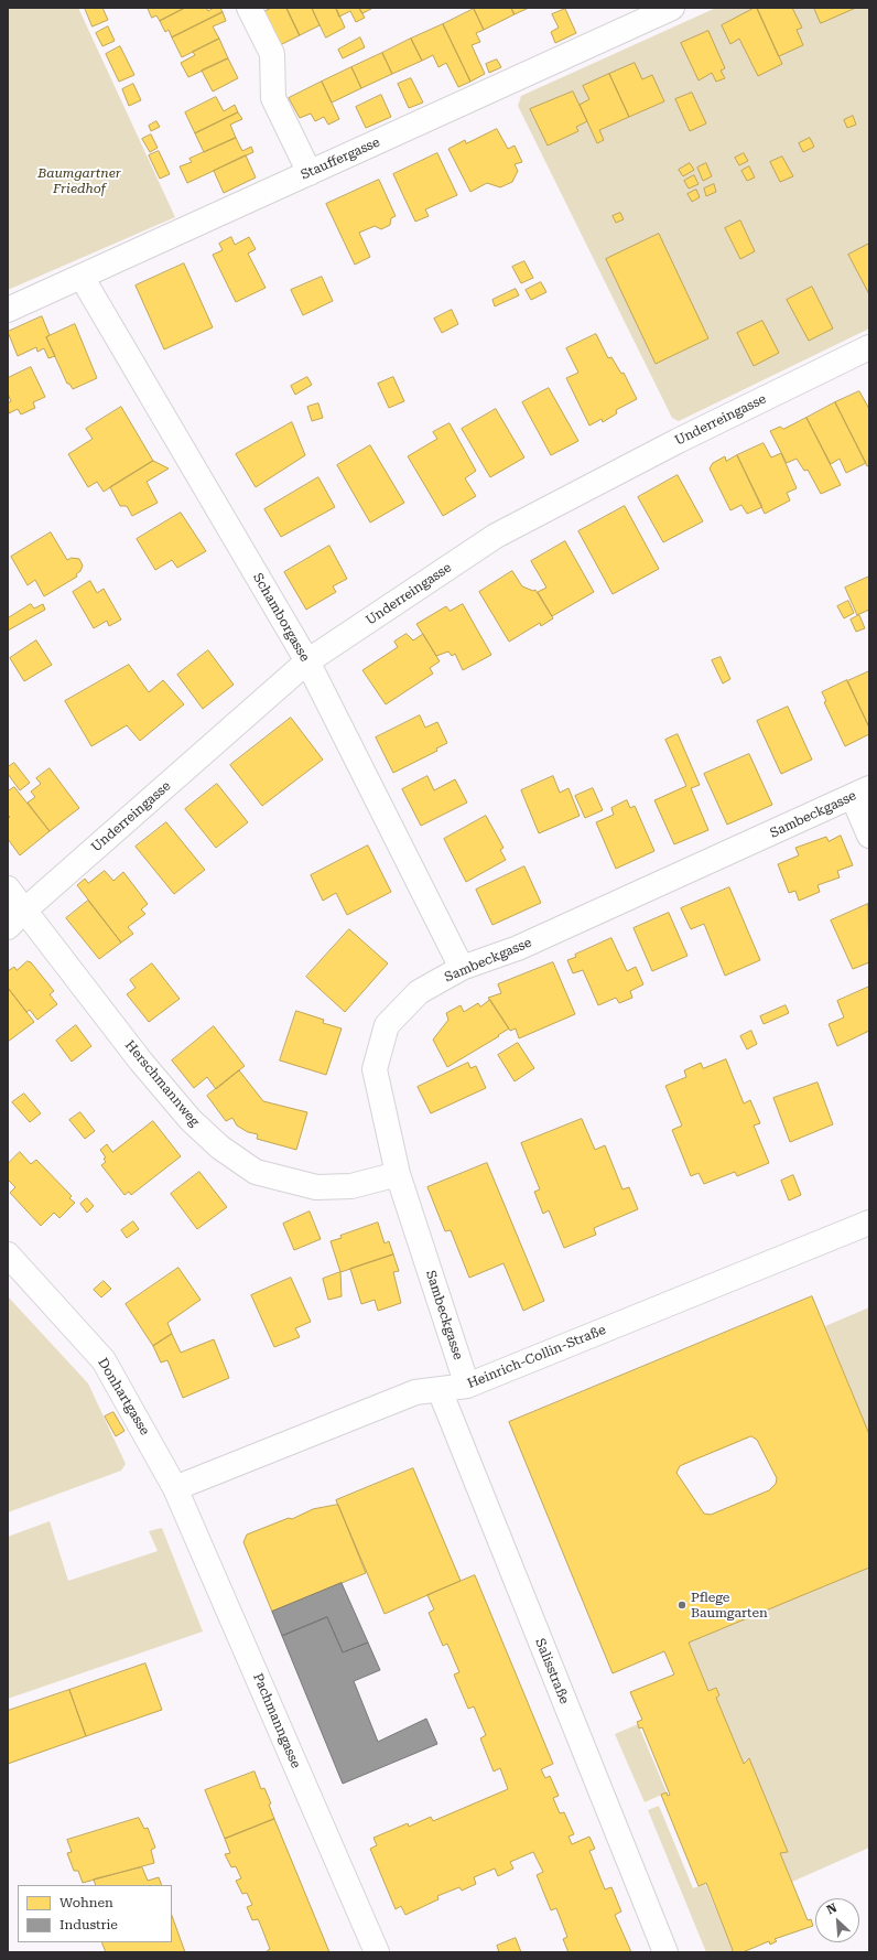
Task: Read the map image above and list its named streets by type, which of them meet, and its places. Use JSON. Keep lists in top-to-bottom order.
{
  "streets": {
    "street": [
      "Stauffergasse",
      "Underreingasse",
      "Schamborgasse",
      "Sambeckgasse",
      "Herschmannweg",
      "Heinrich-Collin-Straße",
      "Donhartgasse",
      "Salisstraße",
      "Pachmanngasse"
    ]
  },
  "crossings": [
    ["Stauffergasse", "Schamborgasse"],
    ["Underreingasse", "Schamborgasse"],
    ["Underreingasse", "Herschmannweg"],
    ["Schamborgasse", "Sambeckgasse"],
    ["Sambeckgasse", "Herschmannweg"],
    ["Sambeckgasse", "Heinrich-Collin-Straße"],
    ["Heinrich-Collin-Straße", "Donhartgasse"],
    ["Heinrich-Collin-Straße", "Salisstraße"],
    ["Heinrich-Collin-Straße", "Pachmanngasse"],
    ["Donhartgasse", "Pachmanngasse"]
  ],
  "parks": ["Baumgartner Friedhof"],
  "places": ["Pflege Baumgarten"],
  "legend": ["Wohnen", "Industrie"],
  "north": "top left"
}
